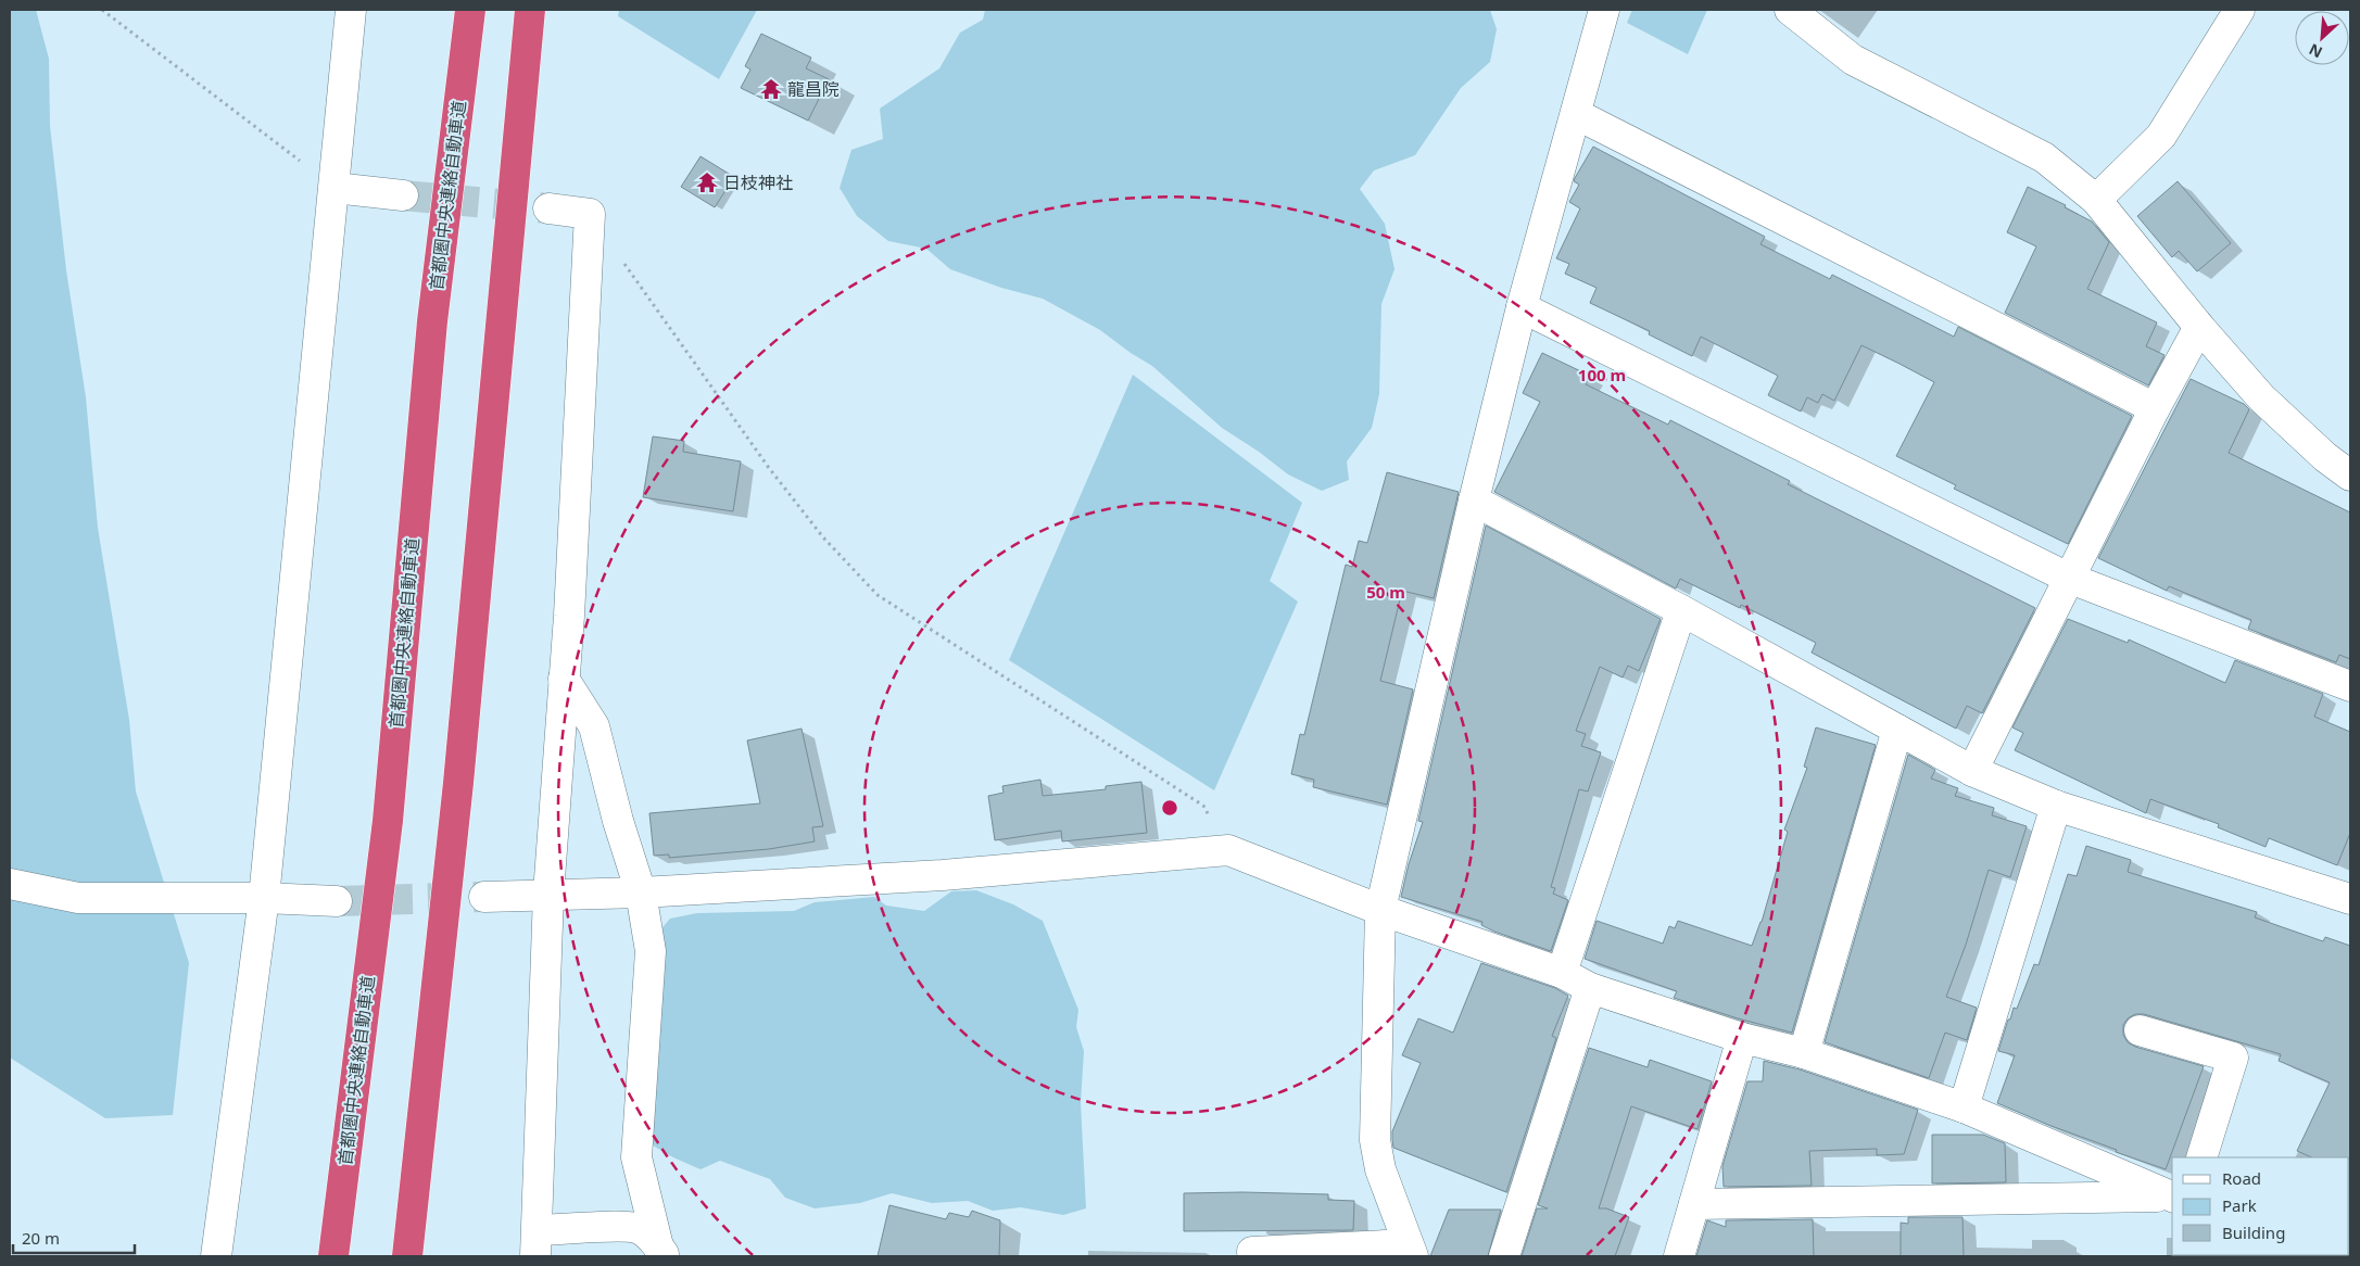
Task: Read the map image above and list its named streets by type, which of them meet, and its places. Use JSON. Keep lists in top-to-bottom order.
{
  "streets": {
    "highway": ["首都圏中央連絡自動車道"]
  },
  "places": {
    "temple": ["龍昌院", "日枝神社"]
  },
  "legend": ["Road", "Park", "Building"],
  "scale_bar": "20 m",
  "north": "bottom left",
  "rings": ["100 m", "50 m"]
}
